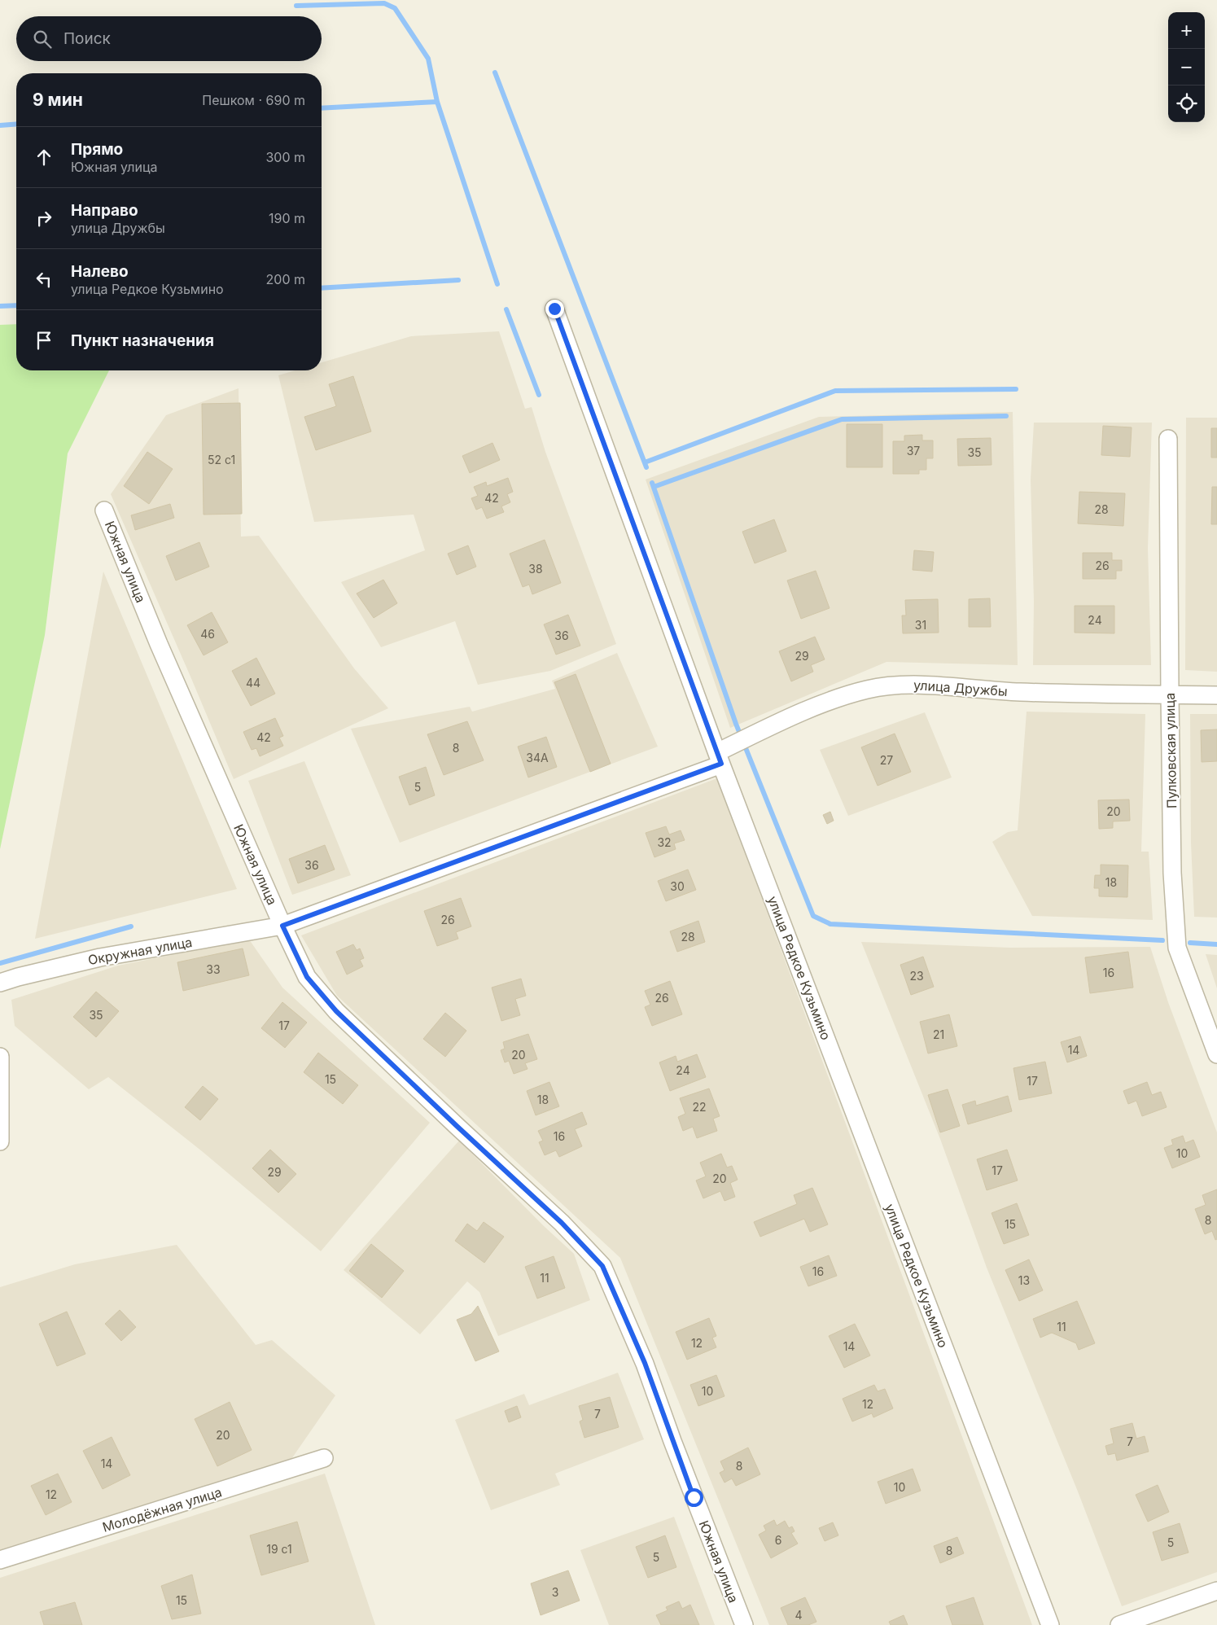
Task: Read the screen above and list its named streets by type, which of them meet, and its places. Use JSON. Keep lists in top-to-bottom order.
{
  "streets": {
    "street": [
      "Южная улица",
      "улица Дружбы",
      "Пулковская улица",
      "Окружная улица",
      "улица Редкое Кузьмино",
      "Молодёжная улица"
    ]
  },
  "crossings": [
    ["Южная улица", "улица Дружбы"],
    ["Южная улица", "Окружная улица"],
    ["улица Дружбы", "Пулковская улица"],
    ["улица Дружбы", "Окружная улица"],
    ["улица Дружбы", "улица Редкое Кузьмино"]
  ],
  "house_numbers": [
    "37",
    "35",
    "52 с1",
    "42",
    "28",
    "26",
    "38",
    "24",
    "31",
    "46",
    "36",
    "29",
    "44",
    "42",
    "8",
    "34А",
    "27",
    "5",
    "20",
    "32",
    "36",
    "18",
    "30",
    "26",
    "28",
    "33",
    "16",
    "23",
    "26",
    "35",
    "17",
    "21",
    "14",
    "20",
    "24",
    "15",
    "17",
    "18",
    "22",
    "16",
    "10",
    "17",
    "29",
    "20",
    "8",
    "15",
    "16",
    "11",
    "13",
    "11",
    "12",
    "14",
    "10",
    "12",
    "7",
    "20",
    "7",
    "14",
    "8",
    "10",
    "12",
    "6",
    "5",
    "19 с1",
    "8",
    "5",
    "3",
    "15",
    "4"
  ],
  "page": {
    "map_buttons": ["+", "−"],
    "search": "Поиск",
    "heading": ["9 мин", "Пешком · 690 m"],
    "list": [
      ["Прямо", "Южная улица", "300 m"],
      ["Направо", "улица Дружбы", "190 m"],
      ["Налево", "улица Редкое Кузьмино", "200 m"],
      "Пункт назначения"
    ]
  }
}
